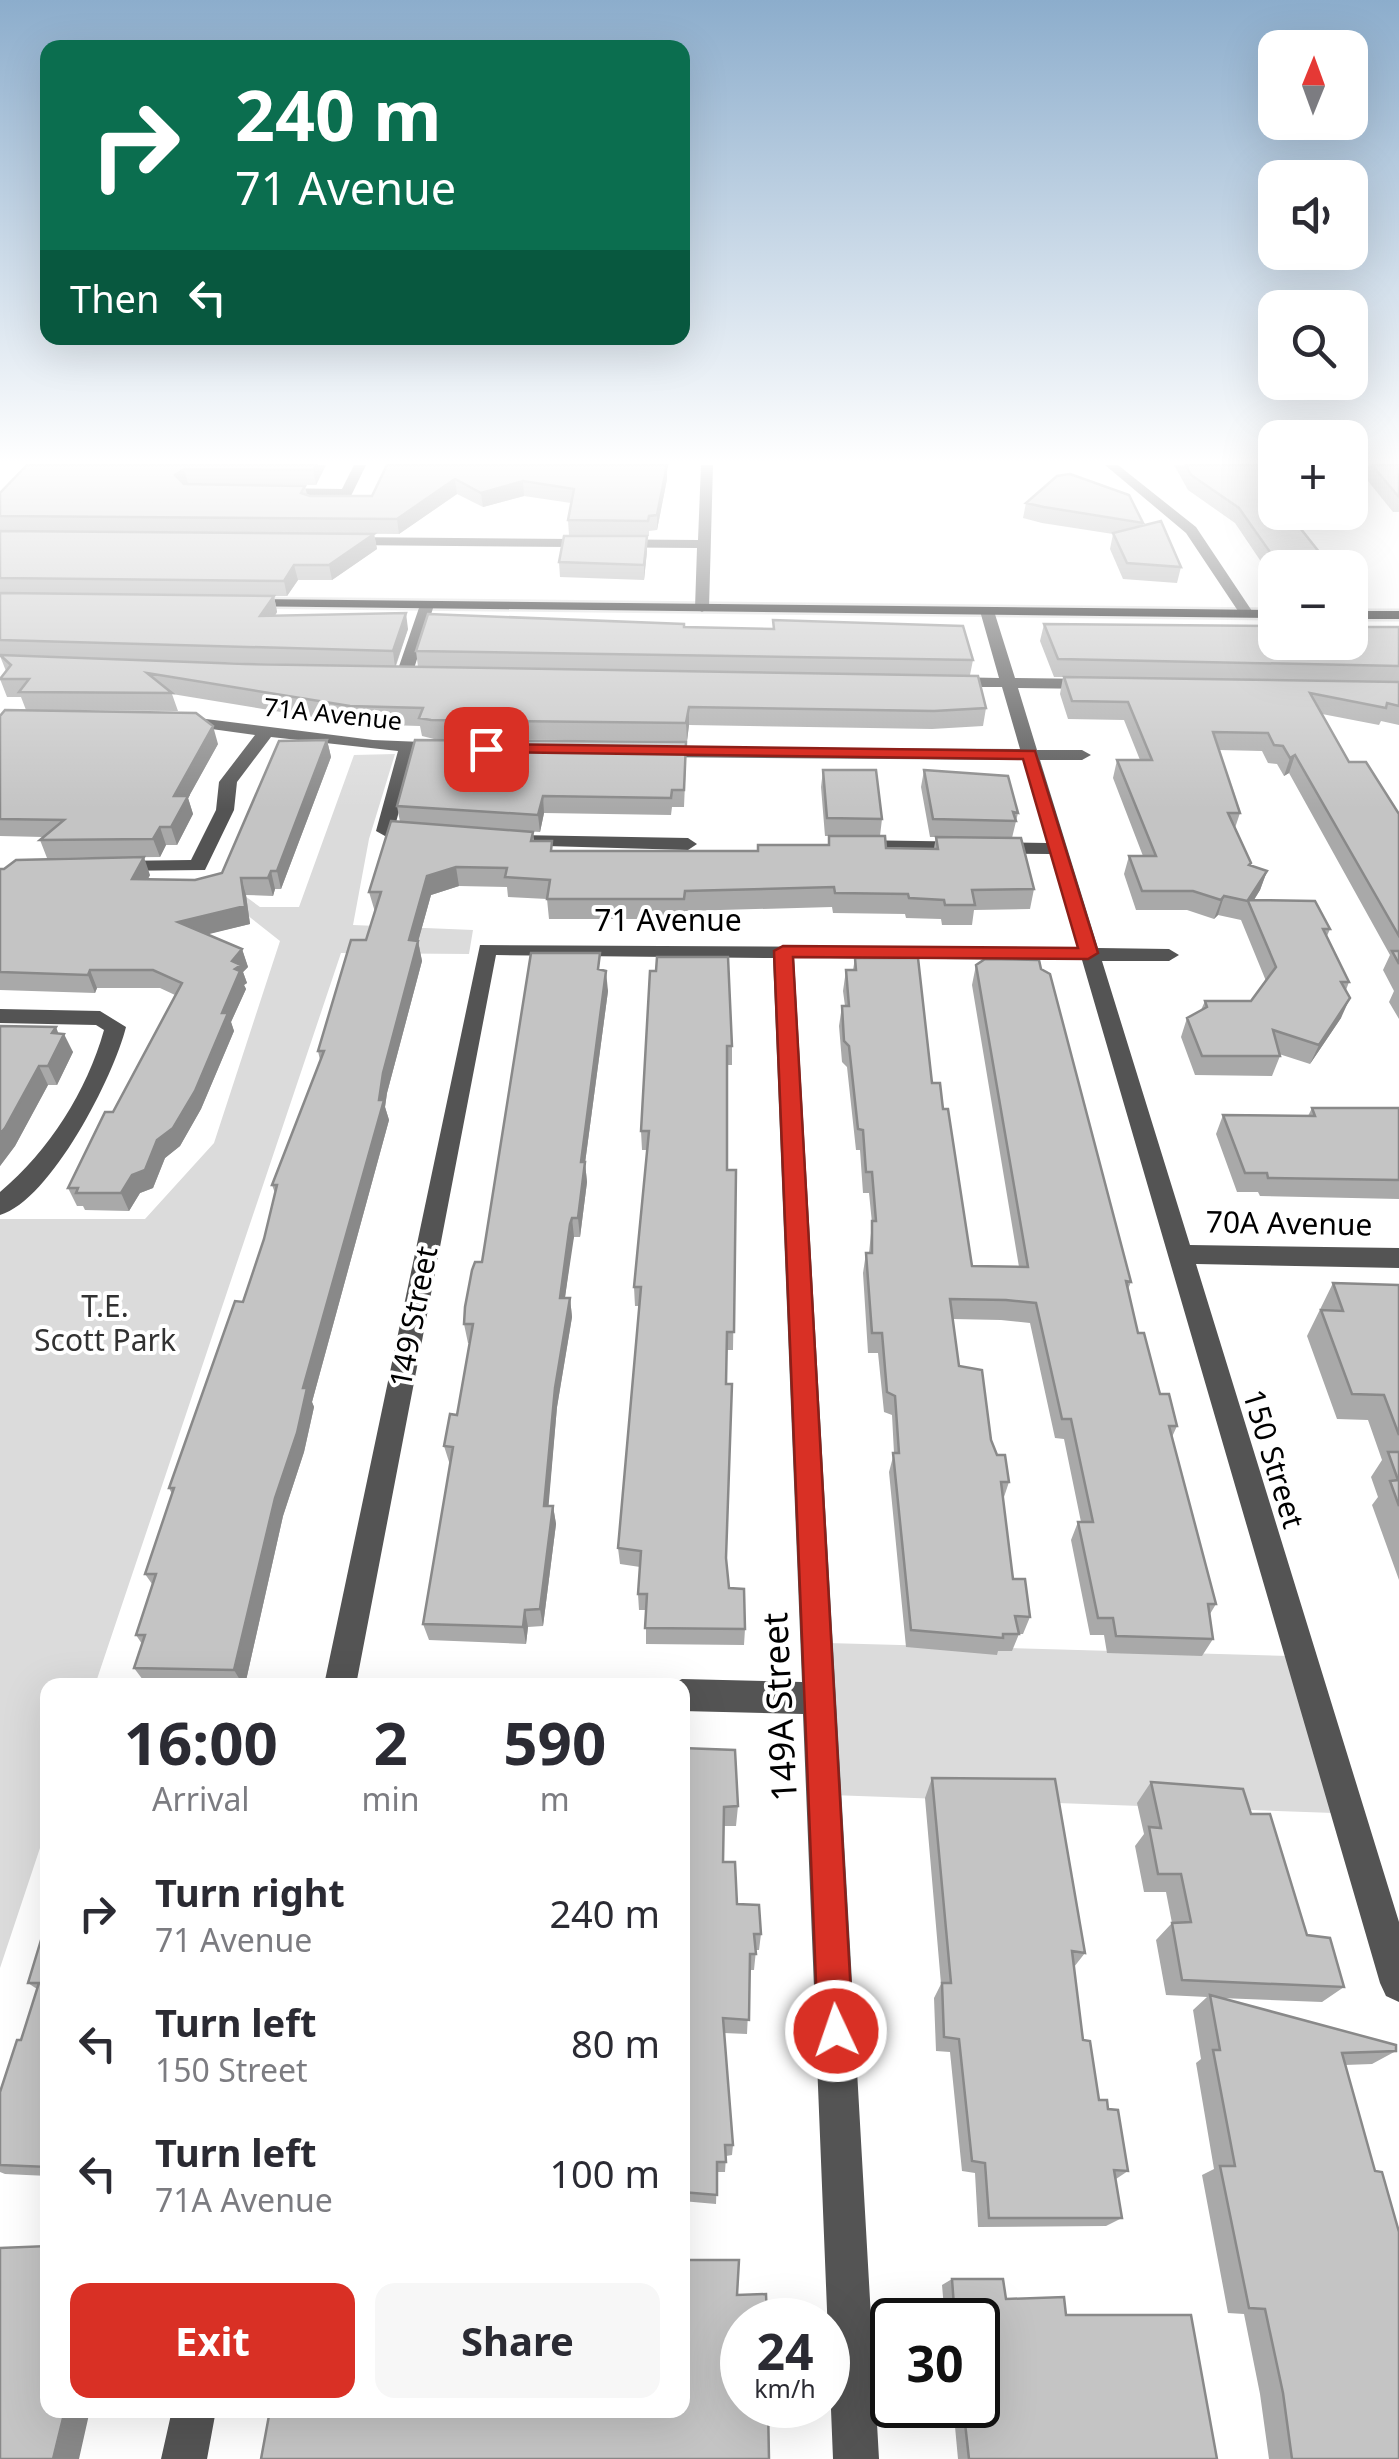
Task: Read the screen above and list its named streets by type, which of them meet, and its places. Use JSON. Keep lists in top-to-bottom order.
{
  "streets": {
    "street": [
      "71A Avenue",
      "71 Avenue",
      "70A Avenue",
      "149 Street",
      "150 Street",
      "149A Street"
    ]
  },
  "crossings": [
    ["71 Avenue", "149 Street"],
    ["71 Avenue", "150 Street"],
    ["71 Avenue", "149A Street"],
    ["70A Avenue", "150 Street"]
  ],
  "parks": ["T.E. Scott Park"],
  "north": "top",
  "page": {
    "map_buttons": ["+", "−"],
    "turn": ["240 m", "71 Avenue"],
    "then": "Then",
    "eta": [
      "16:00",
      "Arrival",
      "2",
      "min",
      "590",
      "m"
    ],
    "list": [
      {
        "name": "Turn right",
        "note": "71 Avenue",
        "value": "240 m"
      },
      {
        "name": "Turn left",
        "note": "150 Street",
        "value": "80 m"
      },
      {
        "name": "Turn left",
        "note": "71A Avenue",
        "value": "100 m"
      }
    ],
    "buttons": ["Exit", "Share"],
    "speed": "24 km/h",
    "limit": "30"
  }
}
